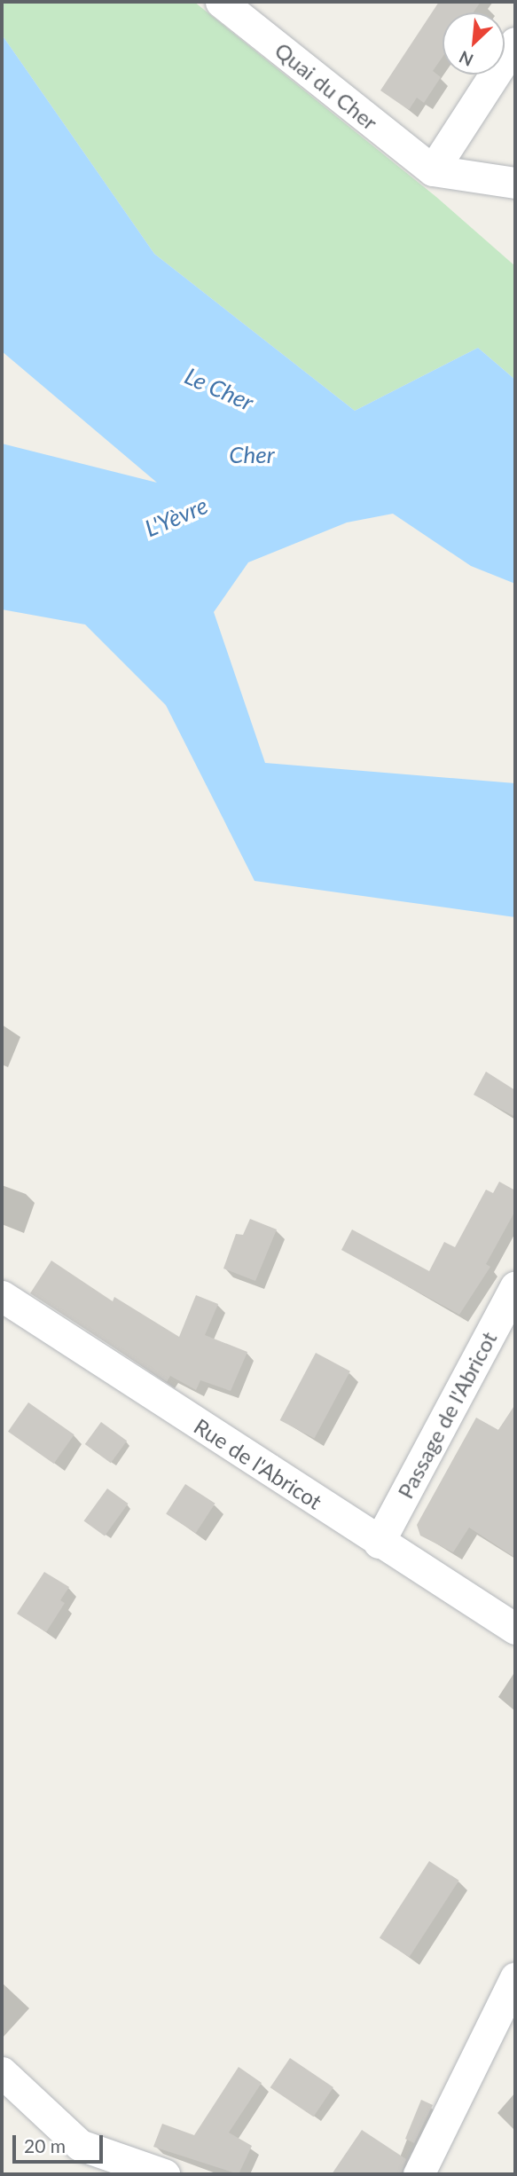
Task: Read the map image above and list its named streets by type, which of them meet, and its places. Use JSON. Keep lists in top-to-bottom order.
{
  "streets": {
    "street": ["Quai du Cher", "Passage de l'Abricot", "Rue de l'Abricot"]
  },
  "crossings": [
    ["Passage de l'Abricot", "Rue de l'Abricot"]
  ],
  "water": ["Le Cher", "Cher", "L'Yèvre"],
  "scale_bar": "20 m",
  "north": "bottom left"
}
